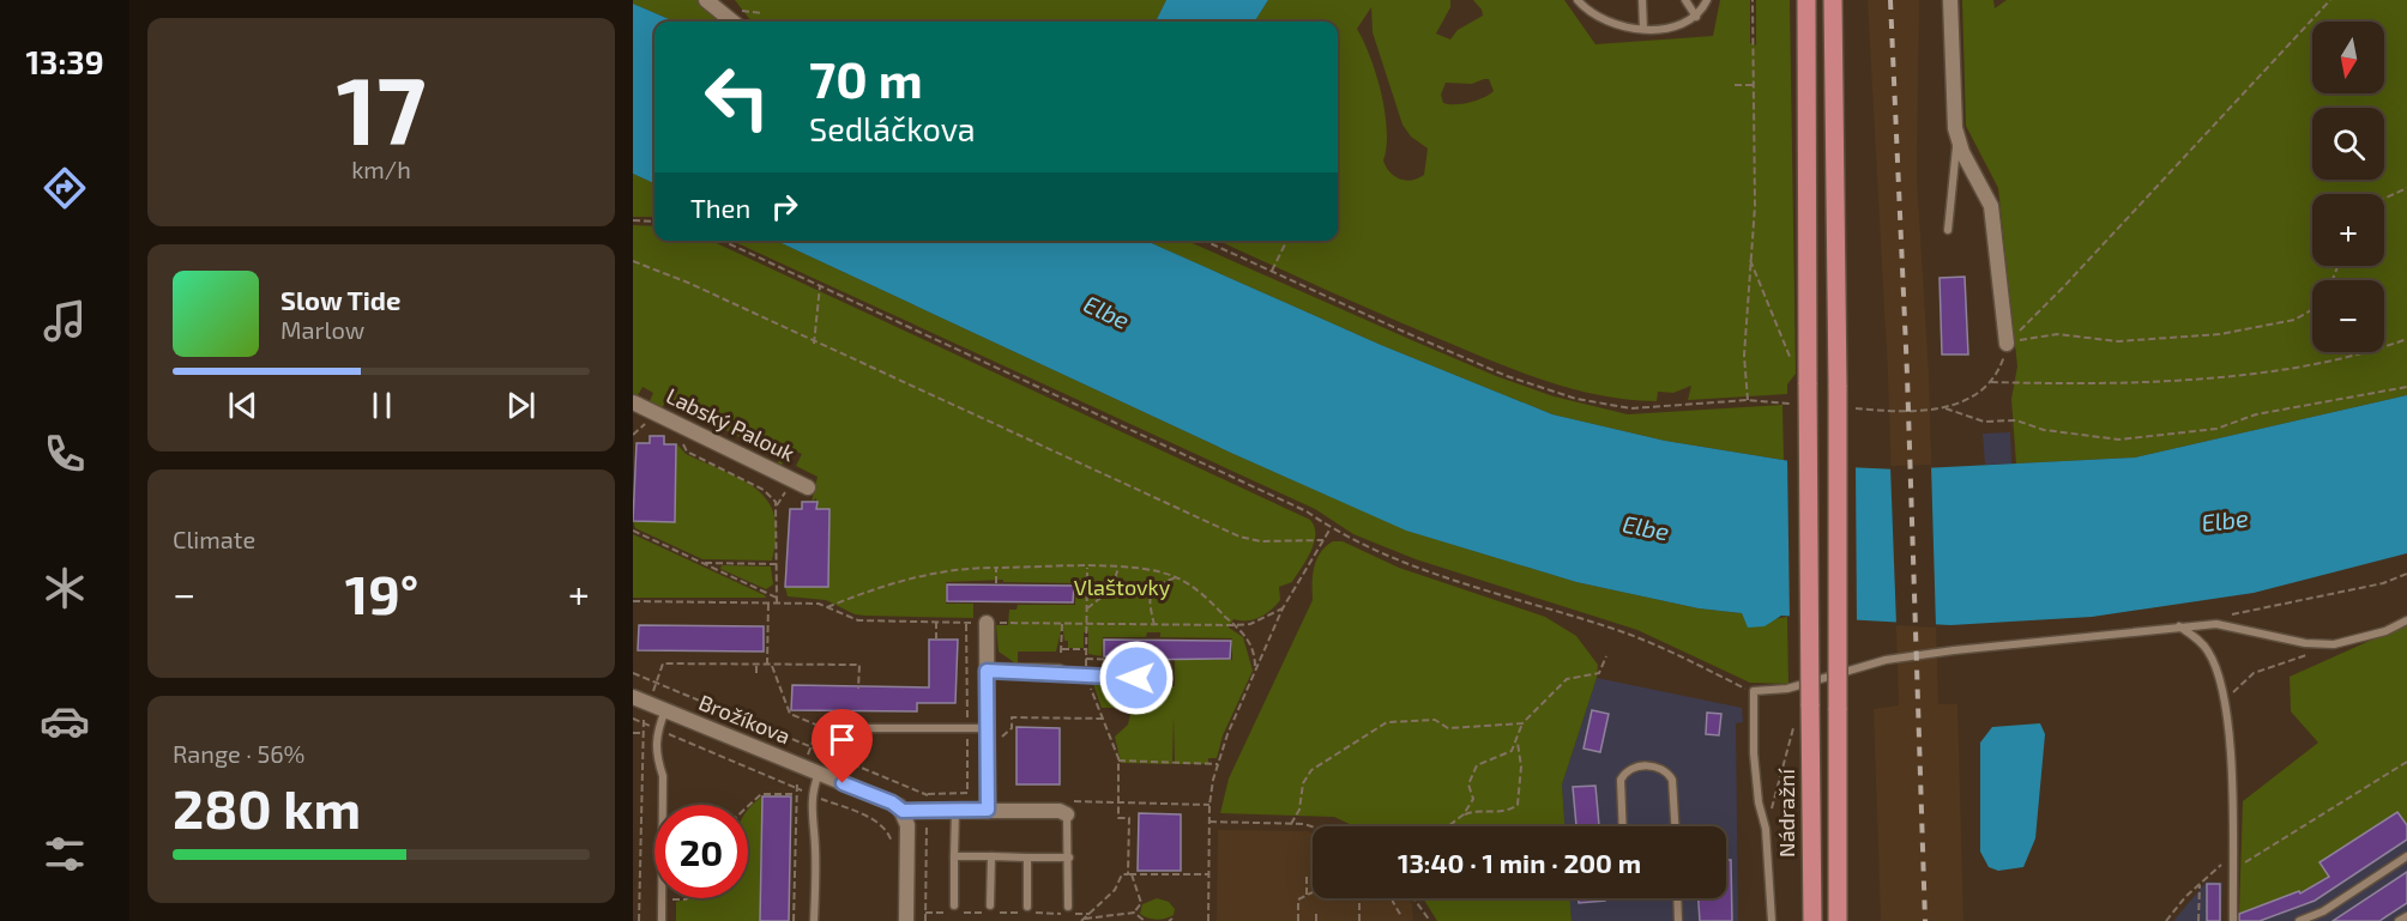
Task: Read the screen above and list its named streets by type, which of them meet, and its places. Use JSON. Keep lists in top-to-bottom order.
{
  "streets": {
    "main road": ["Nádražní"],
    "street": ["Labský Palouk", "Brožíkova"]
  },
  "water": ["Elbe"],
  "parks": ["Vlaštovky"],
  "north": "bottom",
  "page": {
    "tabs": "13:39",
    "tile": [
      ["17", "km/h"],
      "Climate",
      ["Range · 56%", "280 km"]
    ],
    "map_buttons": ["+", "−"],
    "turn": ["70 m", "Sedláčkova"],
    "then": "Then",
    "song": ["Slow Tide", "Marlow"],
    "heat": ["−", "19°", "+"],
    "limit": "20",
    "trip": "13:40 · 1 min · 200 m"
  }
}
